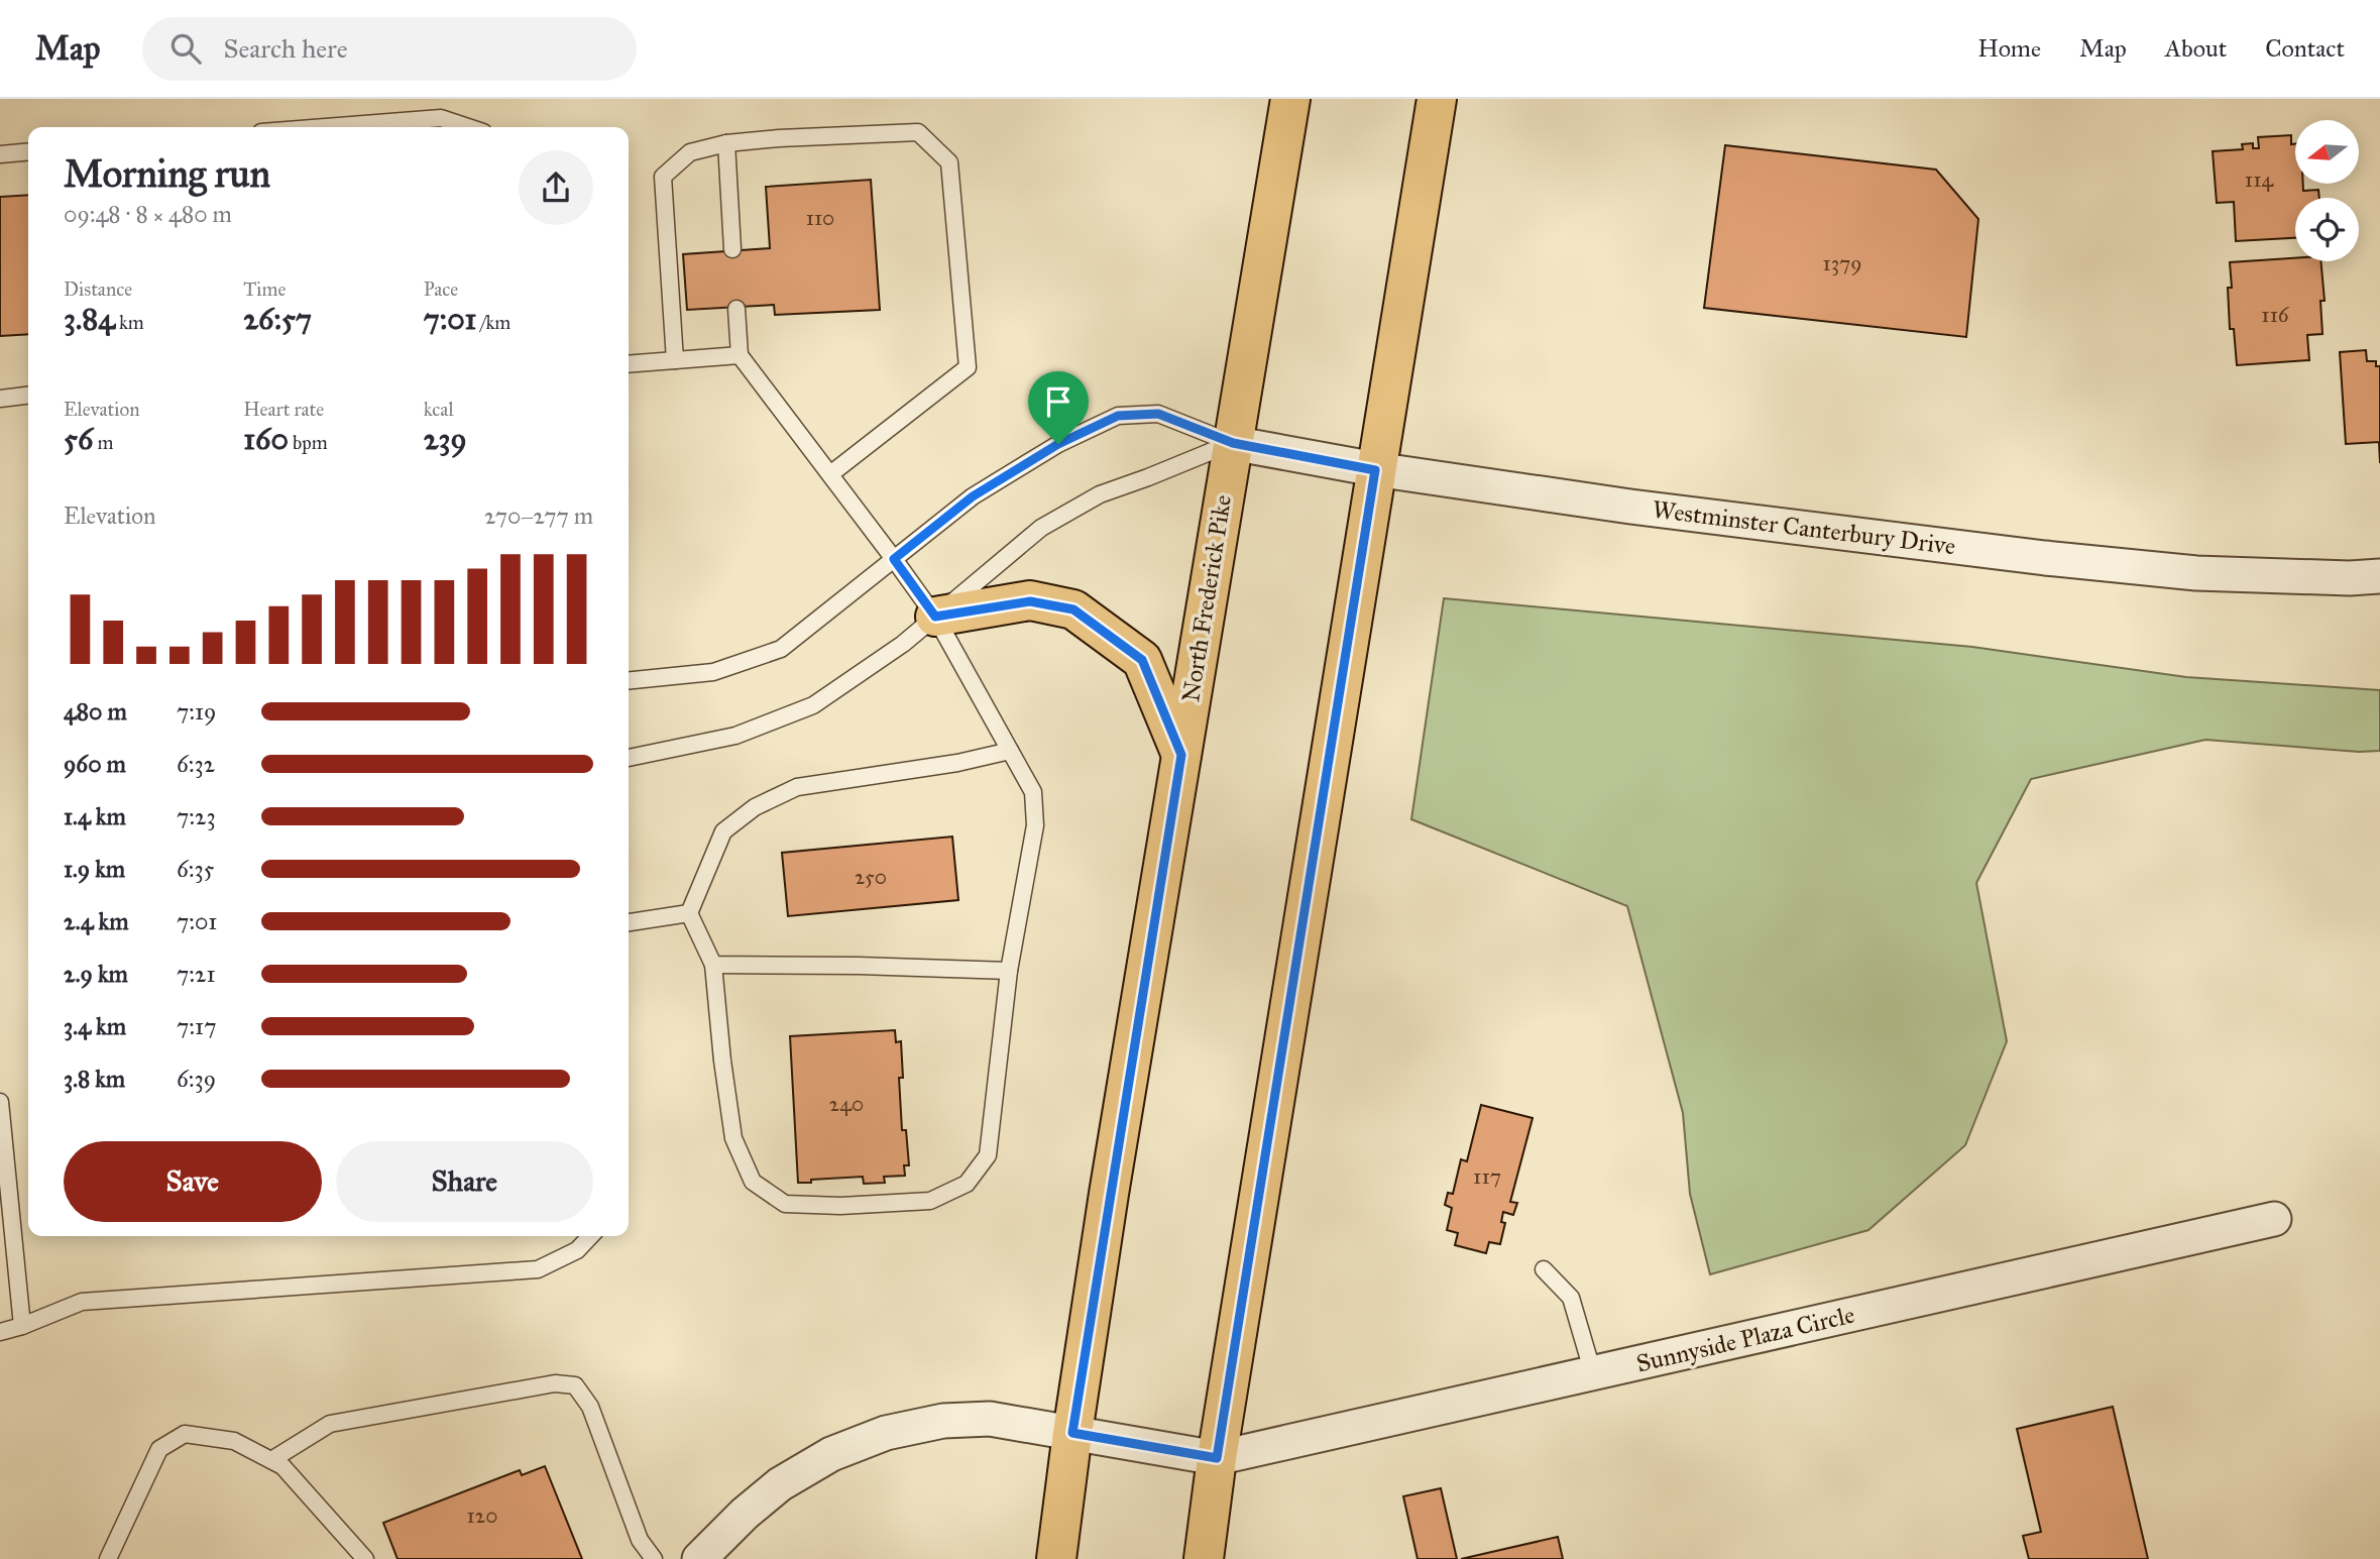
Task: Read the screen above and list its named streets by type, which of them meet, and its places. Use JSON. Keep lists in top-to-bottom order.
{
  "streets": {
    "main road": ["North Frederick Pike"],
    "street": ["Westminster Canterbury Drive", "Sunnyside Plaza Circle"]
  },
  "crossings": [
    ["Westminster Canterbury Drive", "North Frederick Pike"]
  ],
  "house_numbers": [
    "114",
    "110",
    "1379",
    "116",
    "250",
    "240",
    "117",
    "120"
  ],
  "north": "left",
  "page": {
    "header": "Map",
    "search": "Search here",
    "nav": [
      "Home",
      "Map",
      "About",
      "Contact"
    ],
    "heading": ["Morning run", "09:48 · 8 × 480 m"],
    "stats": [
      ["Distance", "3.84 km"],
      ["Time", "26:57"],
      ["Pace", "7:01 /km"],
      ["Elevation", "56 m"],
      ["Heart rate", "160 bpm"],
      ["kcal", "239"]
    ],
    "chart": ["Elevation", "270–277 m"],
    "list": [
      {
        "name": "480 m",
        "note": "7:19"
      },
      {
        "name": "960 m",
        "note": "6:32"
      },
      {
        "name": "1.4 km",
        "note": "7:23"
      },
      {
        "name": "1.9 km",
        "note": "6:35"
      },
      {
        "name": "2.4 km",
        "note": "7:01"
      },
      {
        "name": "2.9 km",
        "note": "7:21"
      },
      {
        "name": "3.4 km",
        "note": "7:17"
      },
      {
        "name": "3.8 km",
        "note": "6:39"
      }
    ],
    "buttons": ["Save", "Share"]
  }
}
